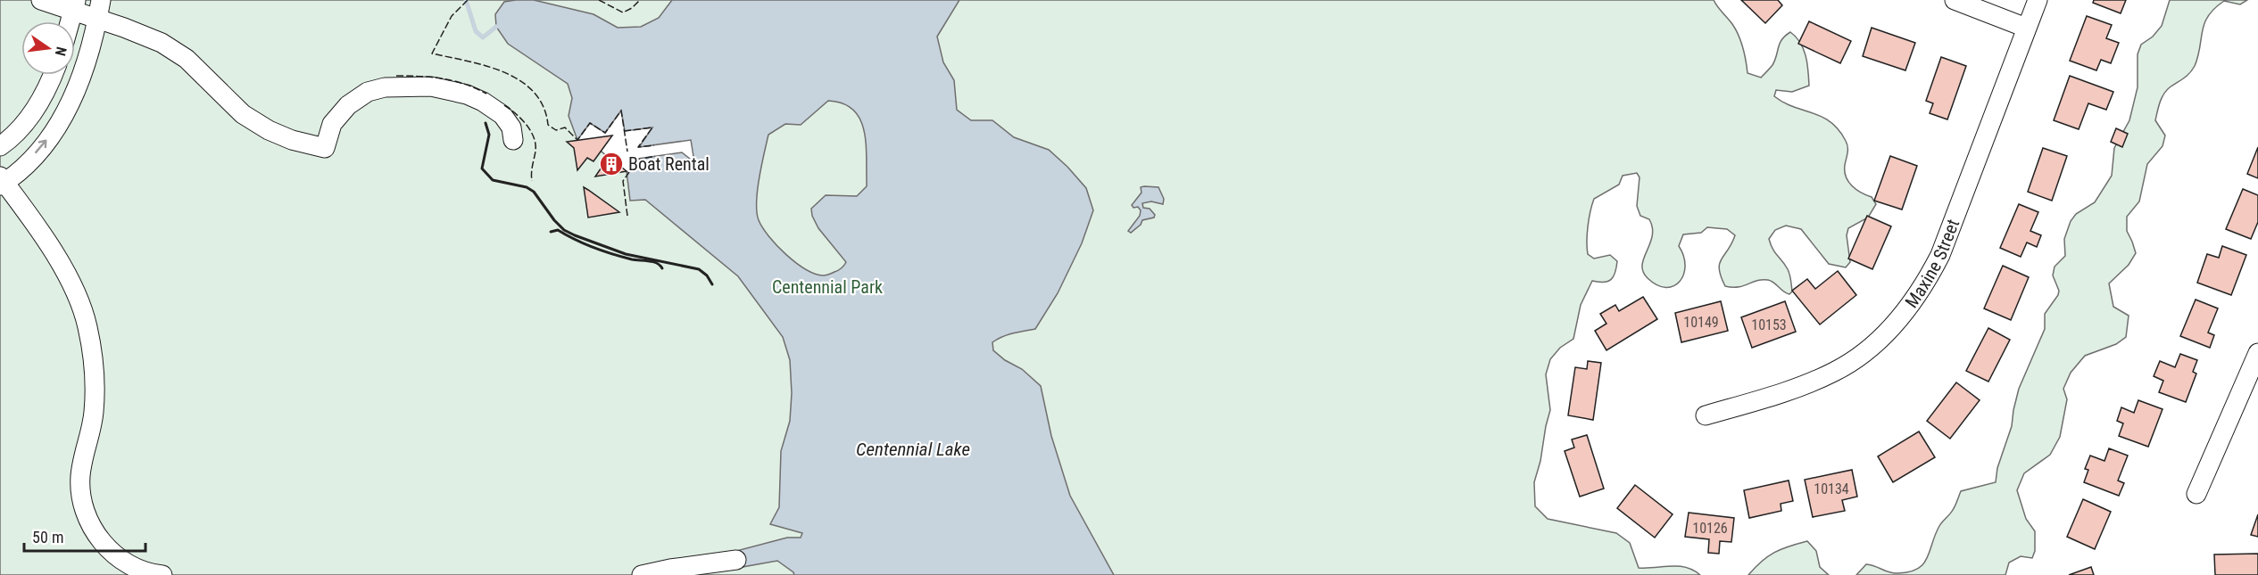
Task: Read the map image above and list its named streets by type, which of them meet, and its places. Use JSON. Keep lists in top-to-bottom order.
{
  "streets": {
    "street": ["Maxine Street"]
  },
  "water": ["Centennial Lake"],
  "parks": ["Centennial Park"],
  "places": {
    "building": ["Boat Rental"]
  },
  "house_numbers": [
    "10149",
    "10153",
    "10134",
    "10126"
  ],
  "scale_bar": "50 m",
  "north": "right"
}
